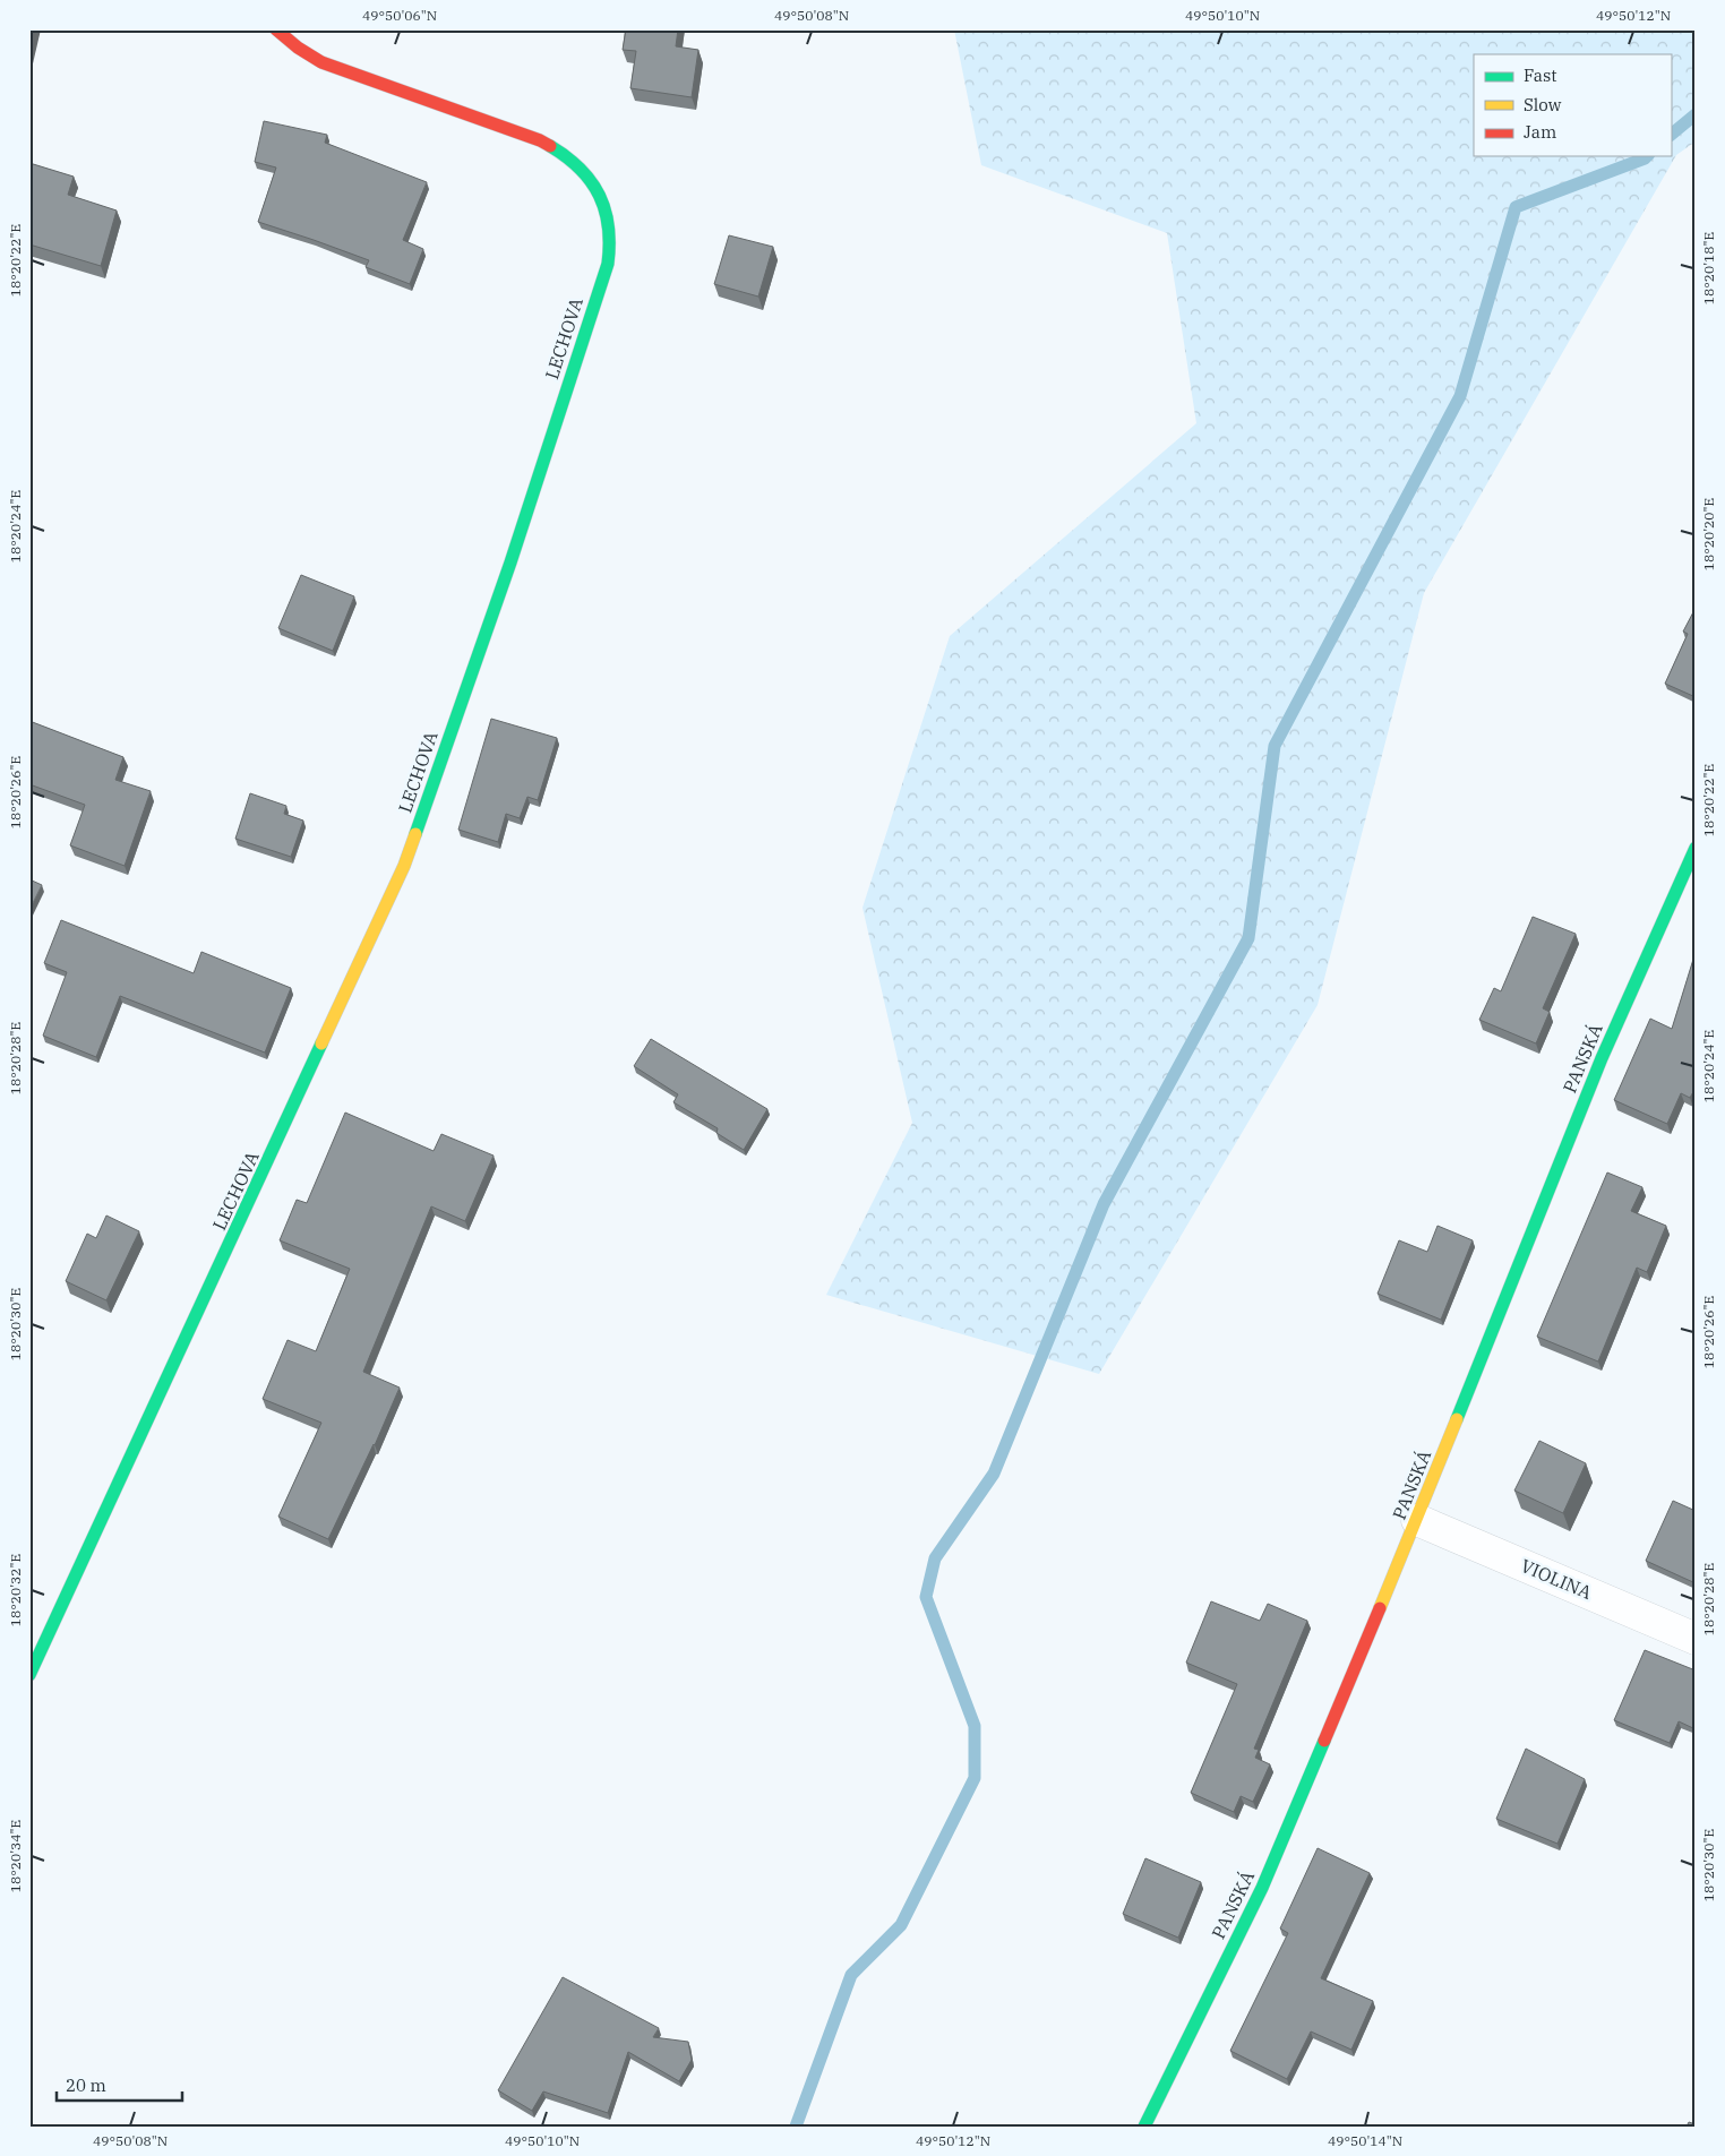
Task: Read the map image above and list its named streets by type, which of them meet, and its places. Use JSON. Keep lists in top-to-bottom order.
{
  "streets": {
    "street": ["LECHOVA", "PANSKÁ", "VIOLINA"]
  },
  "crossings": [
    ["PANSKÁ", "VIOLINA"]
  ],
  "legend": ["Fast", "Slow", "Jam"],
  "scale_bar": "20 m",
  "coordinates": [
    "49°50'06\"N",
    "49°50'08\"N",
    "49°50'10\"N",
    "49°50'12\"N",
    "18°20'22\"E",
    "18°20'18\"E",
    "18°20'24\"E",
    "18°20'20\"E",
    "18°20'26\"E",
    "18°20'28\"E",
    "18°20'30\"E",
    "18°20'32\"E",
    "18°20'34\"E",
    "49°50'14\"N"
  ]
}
